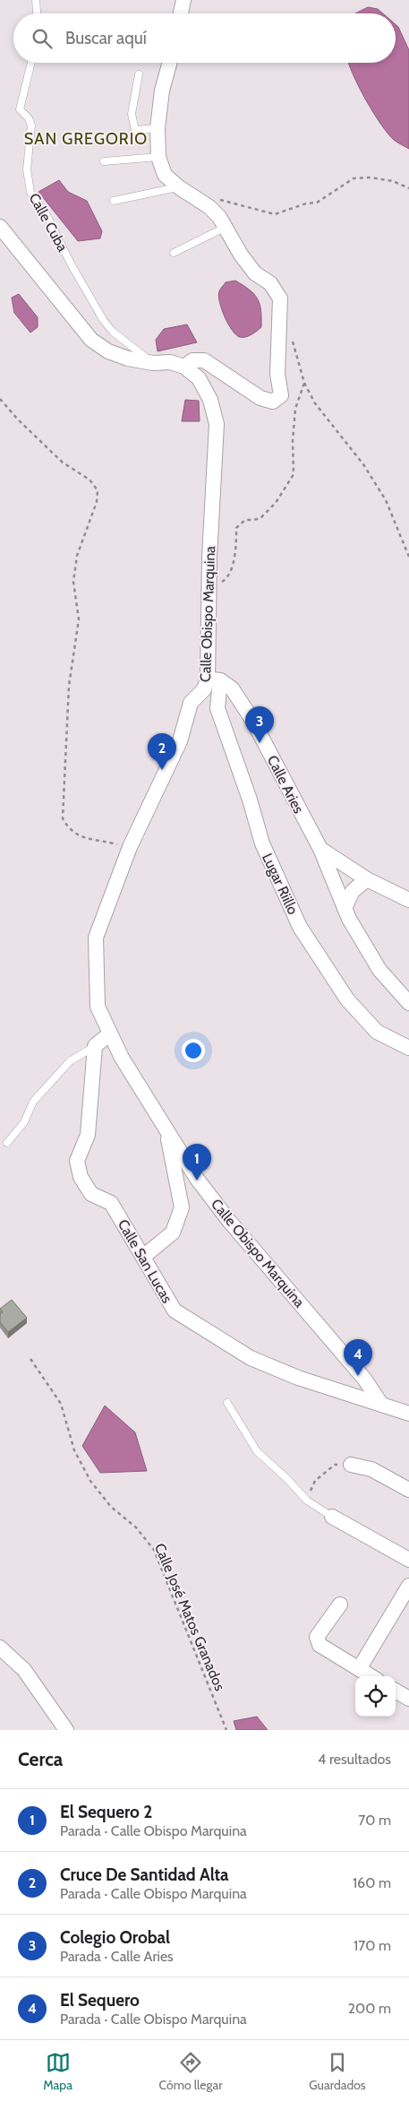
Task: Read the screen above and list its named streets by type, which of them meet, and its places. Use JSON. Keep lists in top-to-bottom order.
{
  "streets": {
    "street": [
      "Calle Obispo Marquina",
      "Calle Aries",
      "Lugar Riillo",
      "Calle San Lucas"
    ],
    "lane": ["Calle Cuba"],
    "path": ["Calle José Matos Granados"]
  },
  "crossings": [
    ["Calle Obispo Marquina", "Calle Aries"],
    ["Calle Obispo Marquina", "Lugar Riillo"],
    ["Calle Obispo Marquina", "Calle San Lucas"],
    ["Calle Aries", "Lugar Riillo"]
  ],
  "districts": ["SAN GREGORIO"],
  "page": {
    "search": "Buscar aquí",
    "pins": [
      "3",
      "2",
      "1",
      "4"
    ],
    "heading": ["Cerca", "4 resultados"],
    "list": [
      {
        "mark": "1",
        "name": "El Sequero 2",
        "note": "Parada · Calle Obispo Marquina",
        "value": "70 m"
      },
      {
        "mark": "2",
        "name": "Cruce De Santidad Alta",
        "note": "Parada · Calle Obispo Marquina",
        "value": "160 m"
      },
      {
        "mark": "3",
        "name": "Colegio Orobal",
        "note": "Parada · Calle Aries",
        "value": "170 m"
      },
      {
        "mark": "4",
        "name": "El Sequero",
        "note": "Parada · Calle Obispo Marquina",
        "value": "200 m"
      }
    ],
    "nav": ["Mapa", "Cómo llegar", "Guardados"]
  }
}
